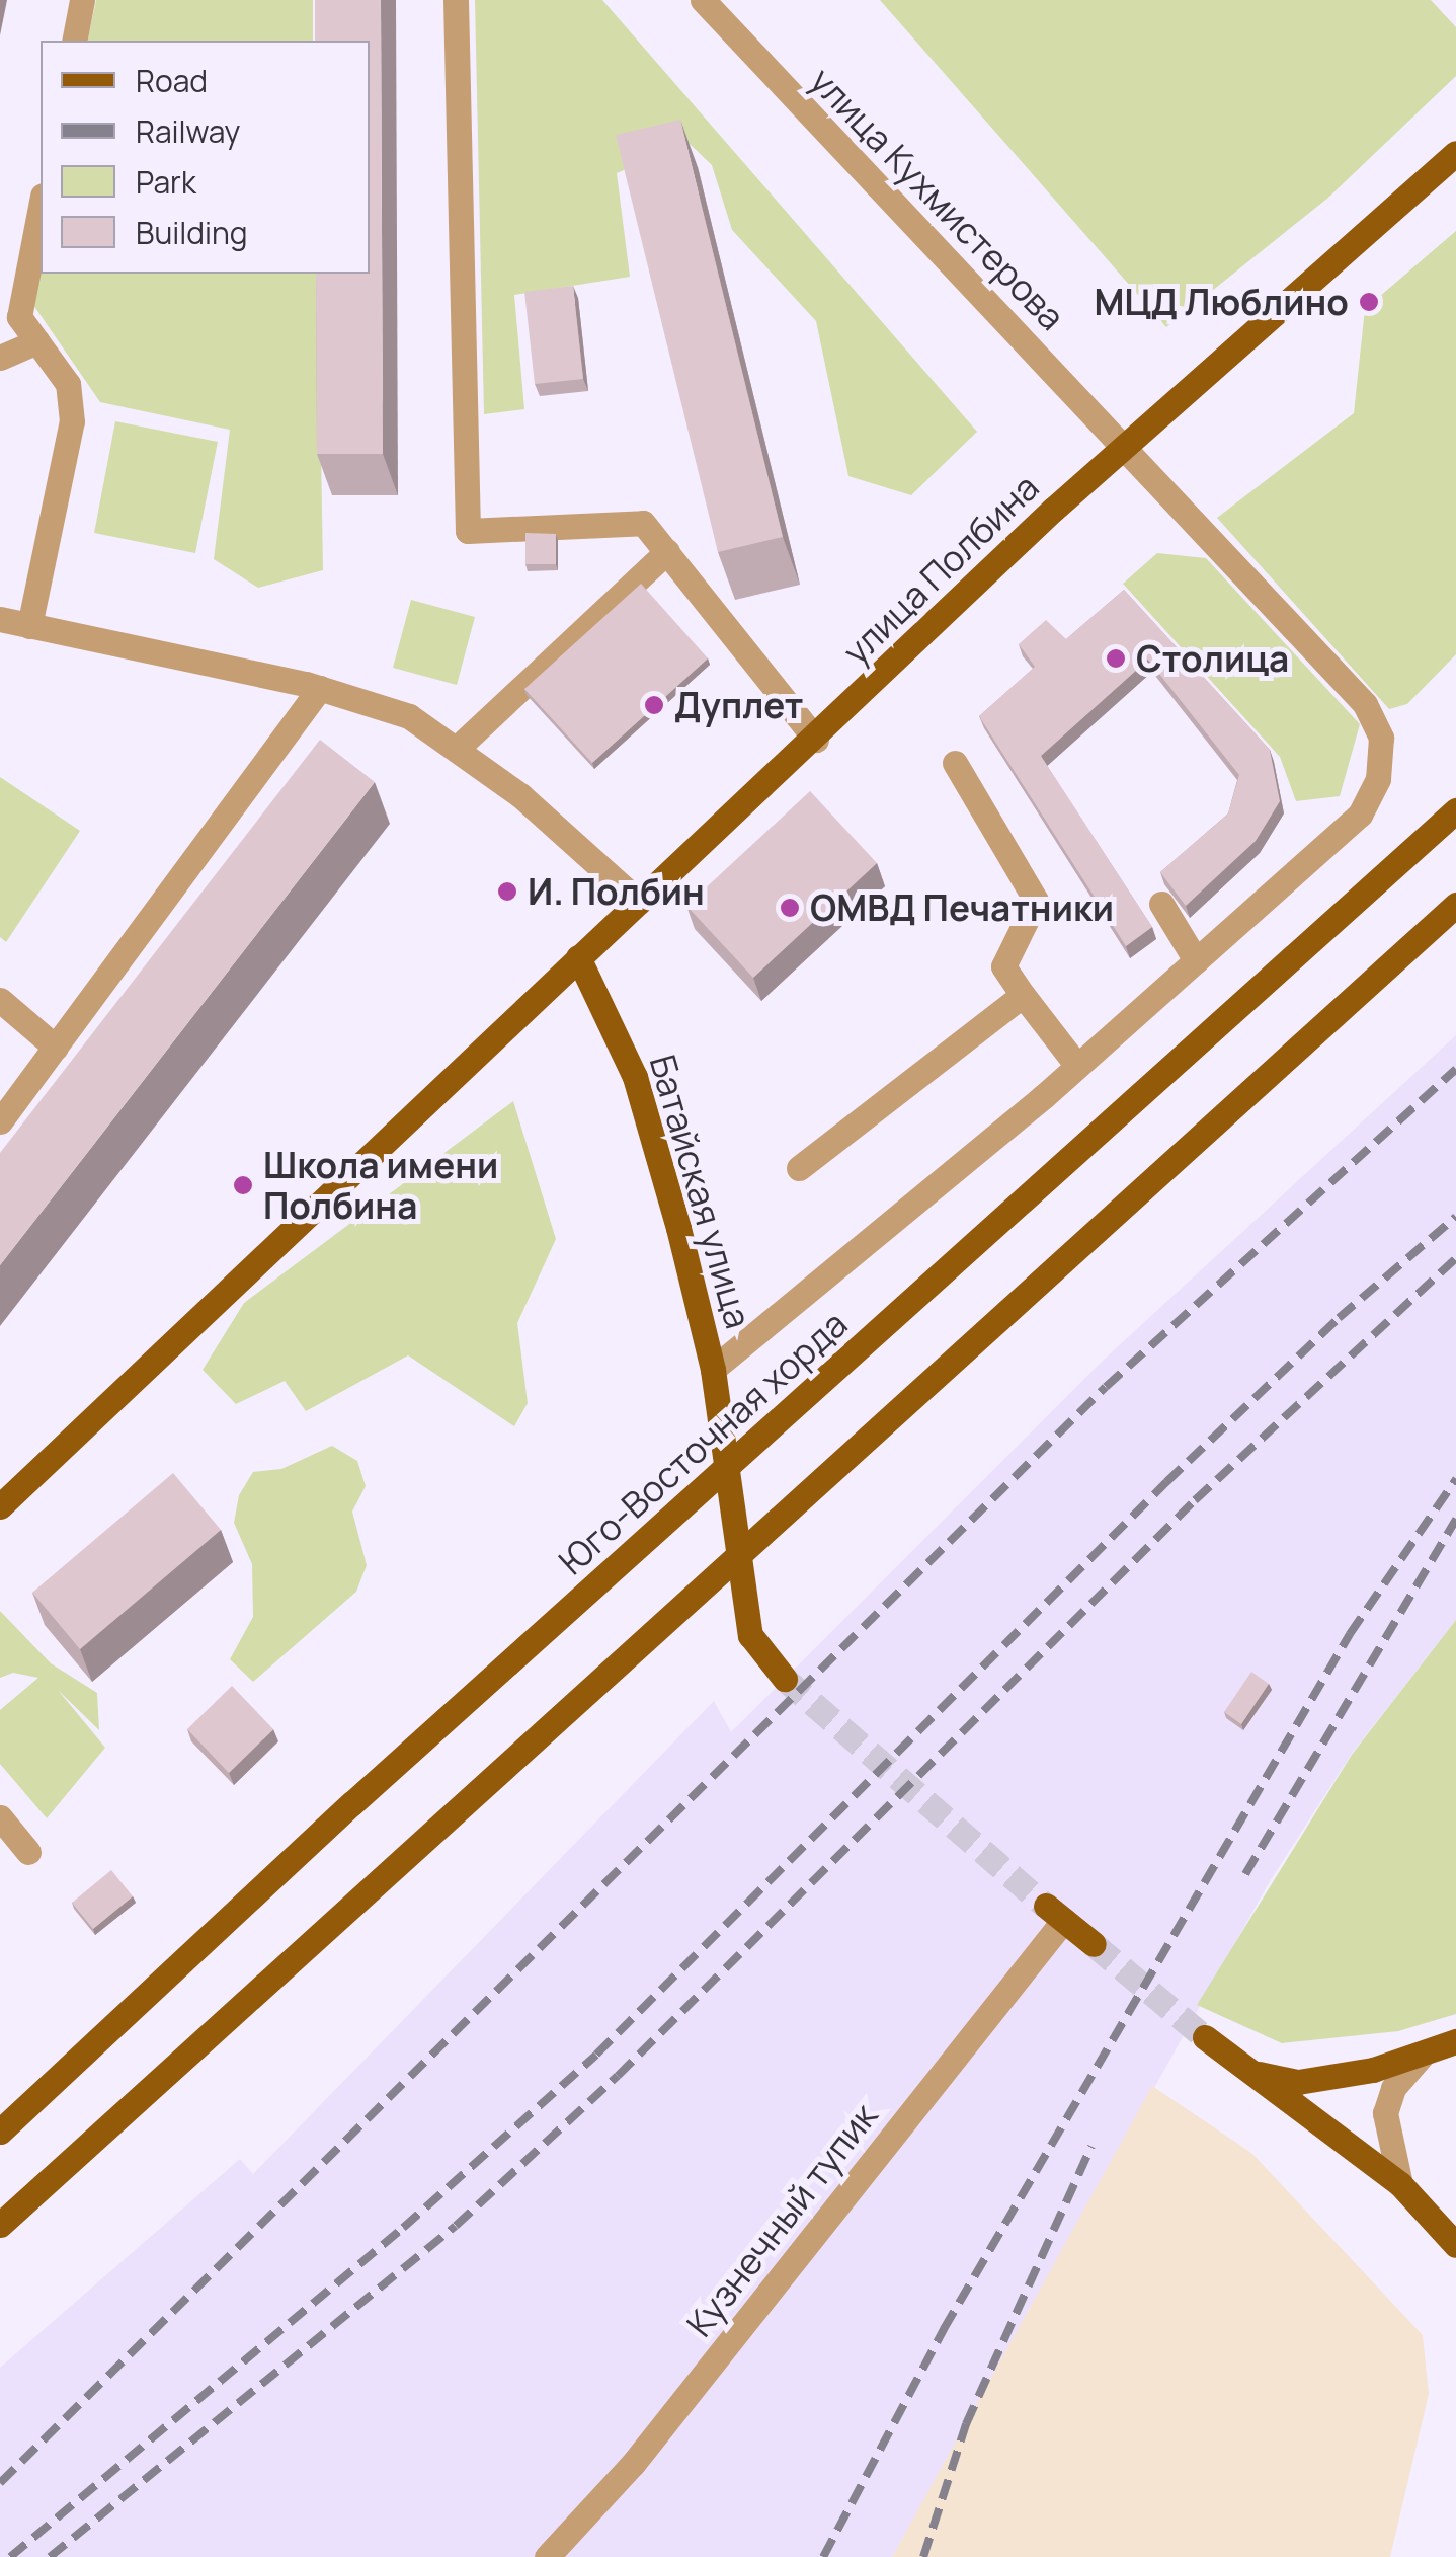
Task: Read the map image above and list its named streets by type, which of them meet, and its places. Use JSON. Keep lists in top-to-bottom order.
{
  "streets": {
    "main road": ["улица Полбина", "Батайская улица", "Юго-Восточная хорда"],
    "street": ["улица Кухмистерова", "Кузнечный тупик"]
  },
  "crossings": [
    ["улица Кухмистерова", "улица Полбина"],
    ["улица Кухмистерова", "Батайская улица"],
    ["улица Полбина", "Батайская улица"]
  ],
  "places": [
    "МЦД Люблино",
    "Столица",
    "Дуплет",
    "И. Полбин",
    "ОМВД Печатники",
    "Школа имени Полбина"
  ],
  "legend": [
    "Road",
    "Railway",
    "Park",
    "Building"
  ]
}
